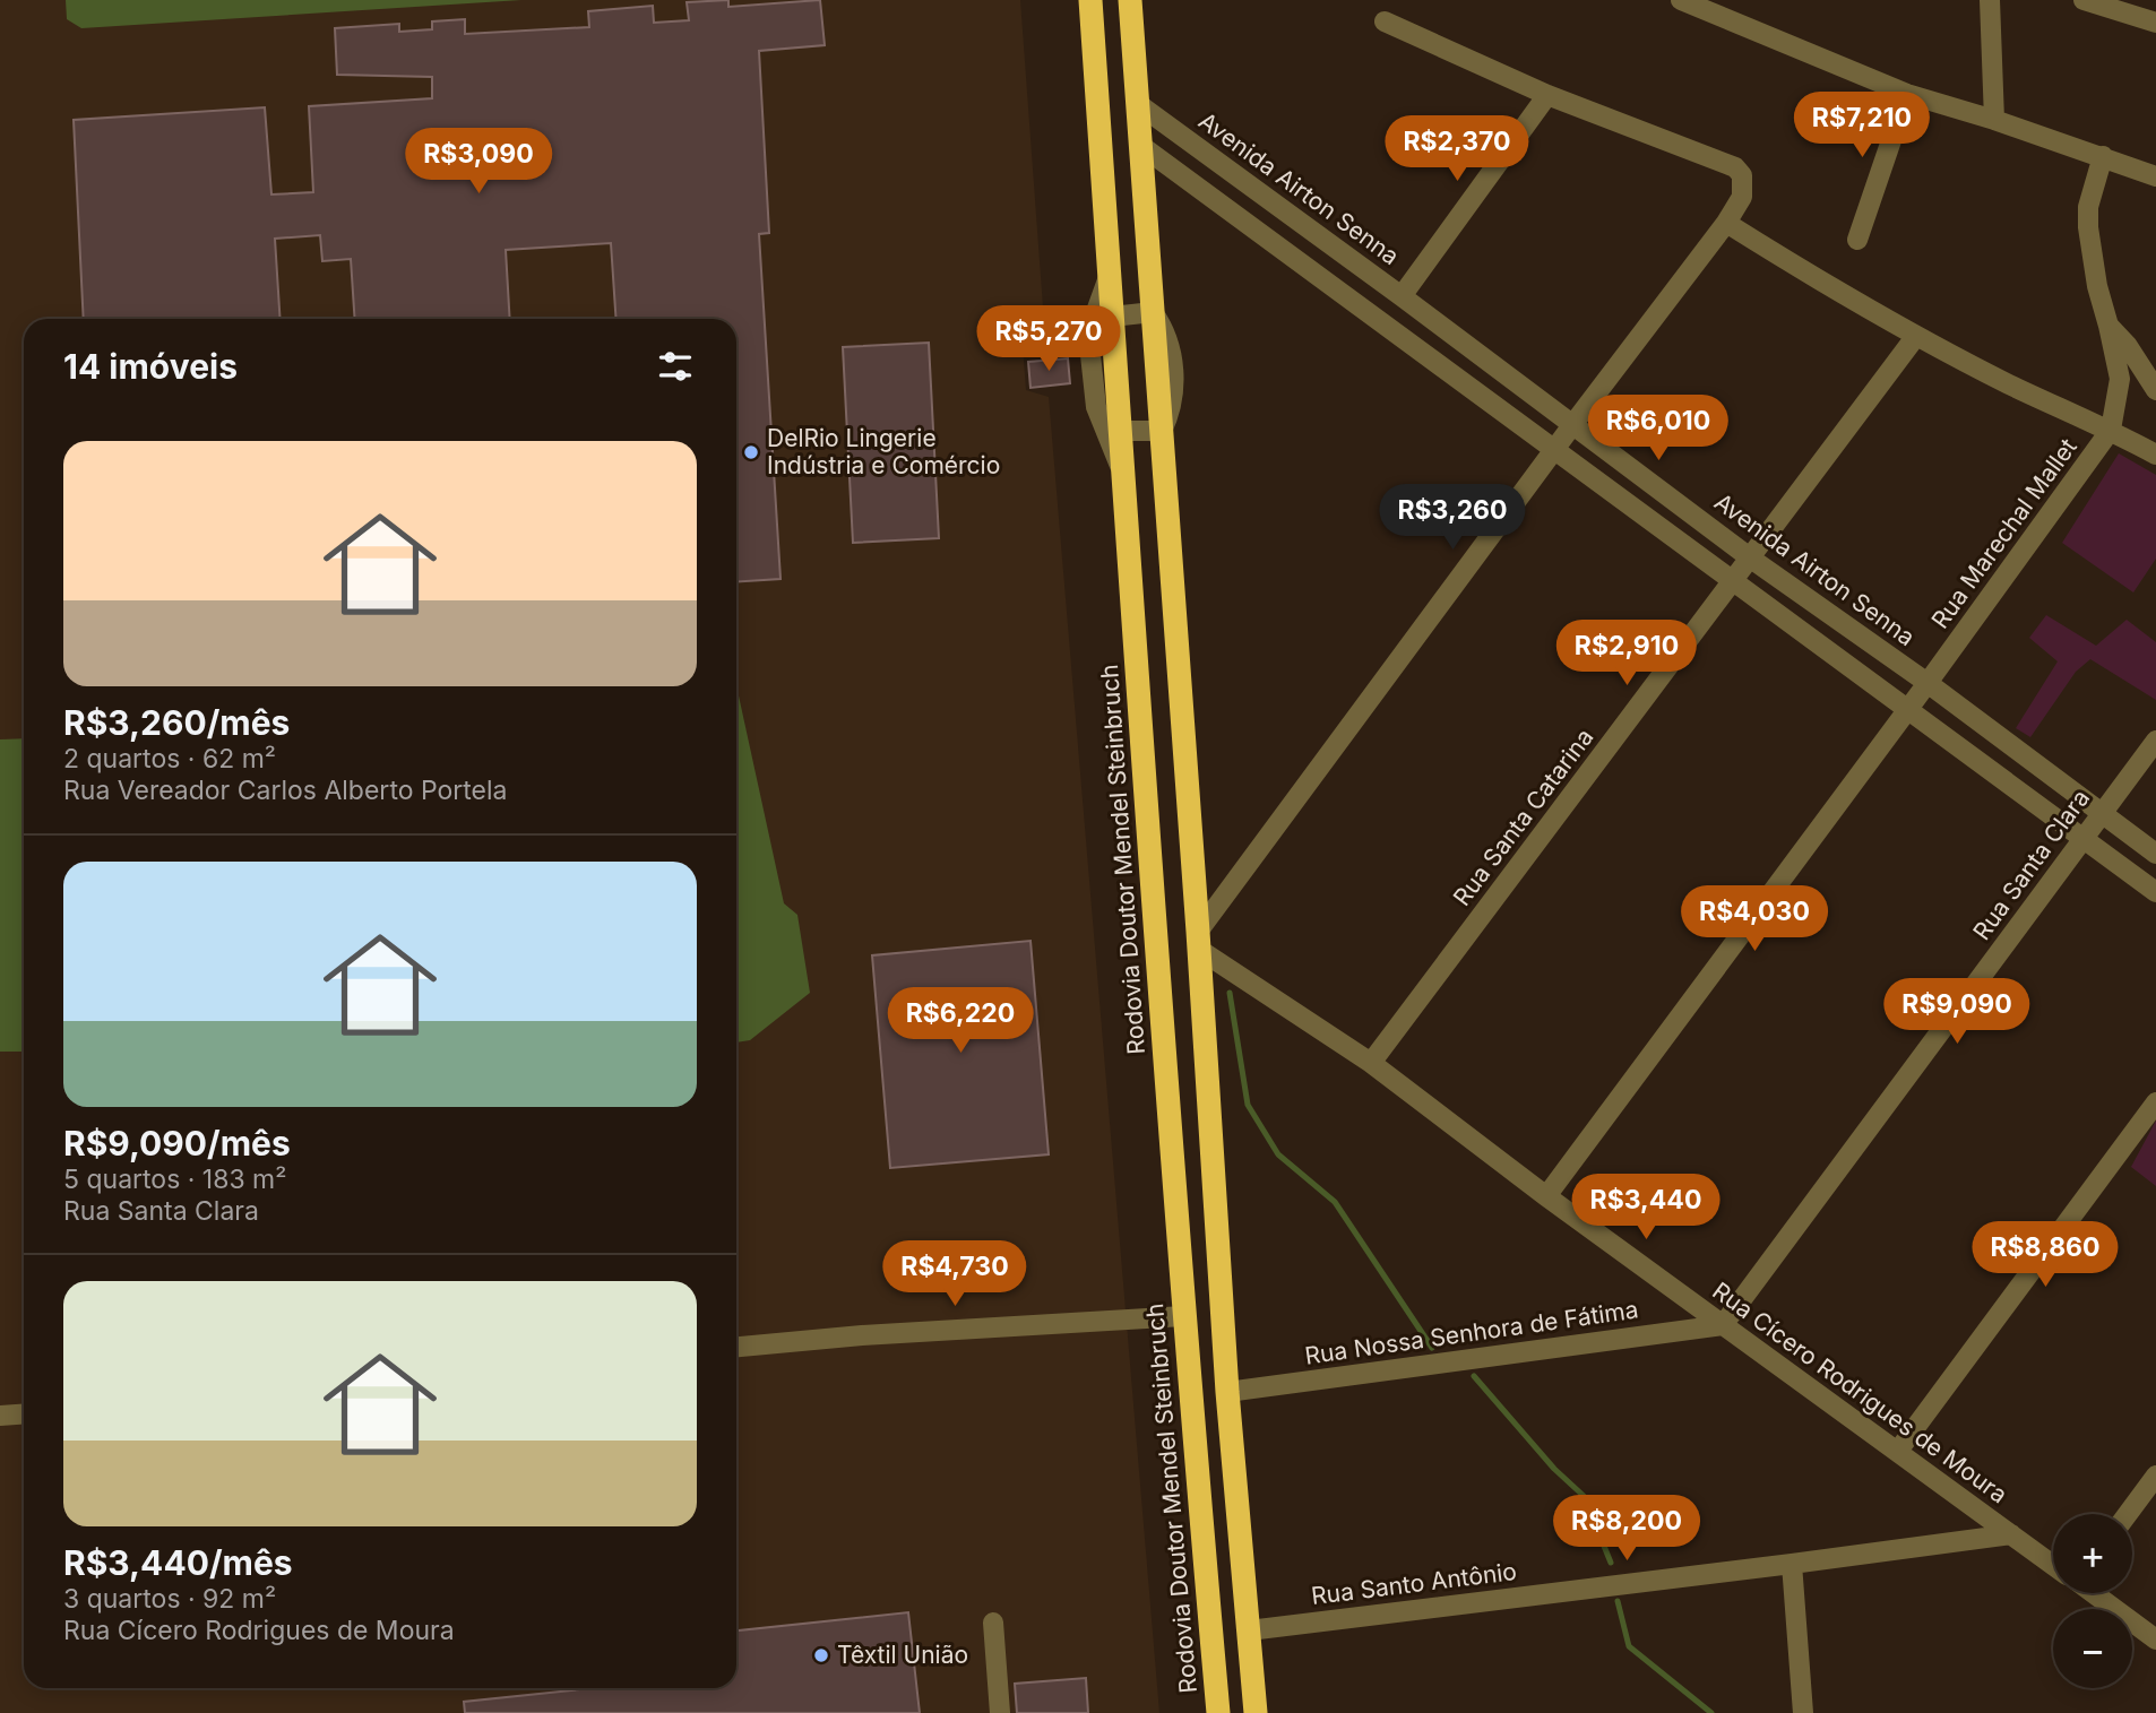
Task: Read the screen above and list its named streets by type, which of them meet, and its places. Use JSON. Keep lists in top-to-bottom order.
{
  "streets": {
    "highway": ["Rodovia Doutor Mendel Steinbruch"],
    "street": [
      "Avenida Airton Senna",
      "Rua Marechal Mallet",
      "Rua Santa Catarina",
      "Rua Santa Clara",
      "Rua Nossa Senhora de Fátima",
      "Rua Cícero Rodrigues de Moura",
      "Rua Santo Antônio"
    ]
  },
  "crossings": [
    ["Avenida Airton Senna", "Rua Marechal Mallet"],
    ["Avenida Airton Senna", "Rua Santa Catarina"],
    ["Avenida Airton Senna", "Rua Santa Clara"],
    ["Rua Marechal Mallet", "Rua Cícero Rodrigues de Moura"],
    ["Rua Santa Catarina", "Rua Cícero Rodrigues de Moura"],
    ["Rua Santa Clara", "Rua Nossa Senhora de Fátima"],
    ["Rua Santa Clara", "Rua Cícero Rodrigues de Moura"],
    ["Rua Nossa Senhora de Fátima", "Rua Cícero Rodrigues de Moura"],
    ["Rua Cícero Rodrigues de Moura", "Rua Santo Antônio"]
  ],
  "places": ["DelRio Lingerie Indústria e Comércio", "Têxtil União"],
  "page": {
    "price": [
      "R$7,210",
      "R$2,370",
      "R$3,090",
      "R$5,270",
      "R$6,010",
      "R$3,260",
      "R$2,910",
      "R$4,030",
      "R$9,090",
      "R$6,220",
      "R$3,440",
      "R$8,860",
      "R$4,730",
      "R$8,200"
    ],
    "heading": "14 imóveis",
    "list": [
      {
        "name": "R$3,260/mês",
        "note": "2 quartos · 62 m² · Rua Vereador Carlos Alberto Portela"
      },
      {
        "name": "R$9,090/mês",
        "note": "5 quartos · 183 m² · Rua Santa Clara"
      },
      {
        "name": "R$3,440/mês",
        "note": "3 quartos · 92 m² · Rua Cícero Rodrigues de Moura"
      }
    ],
    "map_buttons": ["+", "−"]
  }
}
